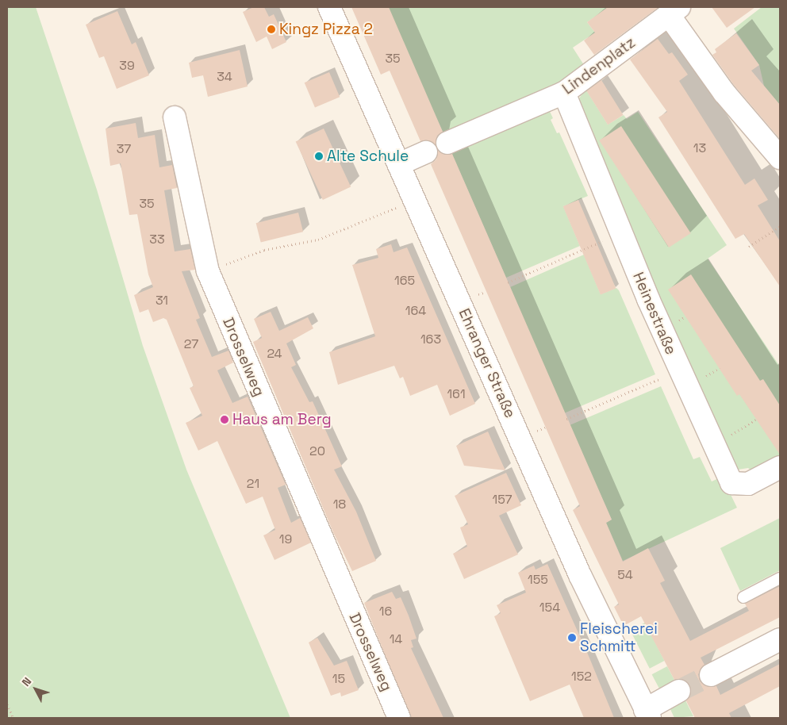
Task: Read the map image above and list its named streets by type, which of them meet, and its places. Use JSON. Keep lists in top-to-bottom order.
{
  "streets": {
    "street": [
      "Lindenplatz",
      "Heinestraße",
      "Drosselweg",
      "Ehranger Straße"
    ]
  },
  "crossings": [
    ["Lindenplatz", "Heinestraße"]
  ],
  "places": [
    "Kingz Pizza 2",
    "Alte Schule",
    "Haus am Berg",
    "Fleischerei Schmitt"
  ],
  "house_numbers": [
    "35",
    "39",
    "34",
    "13",
    "37",
    "35",
    "33",
    "165",
    "31",
    "164",
    "163",
    "27",
    "24",
    "161",
    "20",
    "21",
    "157",
    "18",
    "19",
    "54",
    "155",
    "154",
    "16",
    "14",
    "152",
    "15"
  ],
  "north": "top left"
}
